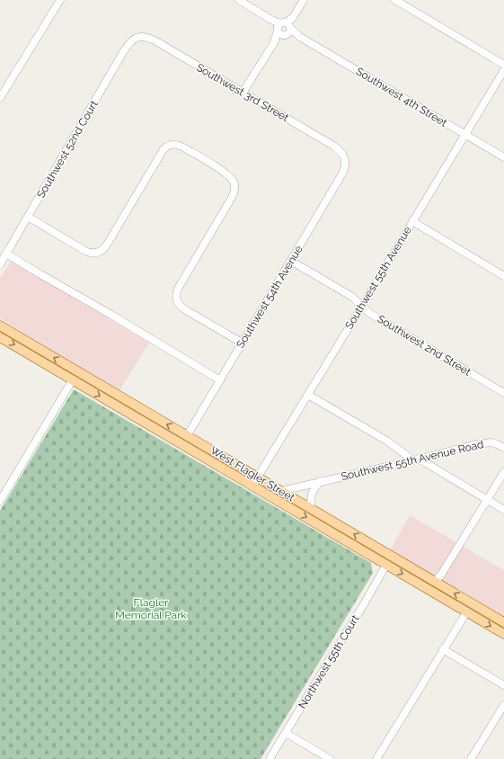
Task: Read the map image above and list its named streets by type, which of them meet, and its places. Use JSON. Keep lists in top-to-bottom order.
{
  "streets": {
    "main road": ["West Flagler Street"],
    "street": [
      "Southwest 3rd Street",
      "Southwest 4th Street",
      "Southwest 52nd Court",
      "Southwest 55th Avenue",
      "Southwest 54th Avenue",
      "Southwest 2nd Street",
      "Southwest 55th Avenue Road",
      "Northwest 55th Court"
    ]
  },
  "crossings": [
    ["Southwest 3rd Street", "Southwest 52nd Court"],
    ["Southwest 3rd Street", "Southwest 54th Avenue"],
    ["Southwest 4th Street", "Southwest 55th Avenue"],
    ["Southwest 55th Avenue", "Southwest 2nd Street"],
    ["Southwest 55th Avenue", "West Flagler Street"],
    ["Southwest 54th Avenue", "Southwest 2nd Street"],
    ["Southwest 54th Avenue", "West Flagler Street"],
    ["Southwest 55th Avenue Road", "West Flagler Street"],
    ["West Flagler Street", "Northwest 55th Court"]
  ],
  "parks": ["Flagler Memorial Park"]
}
